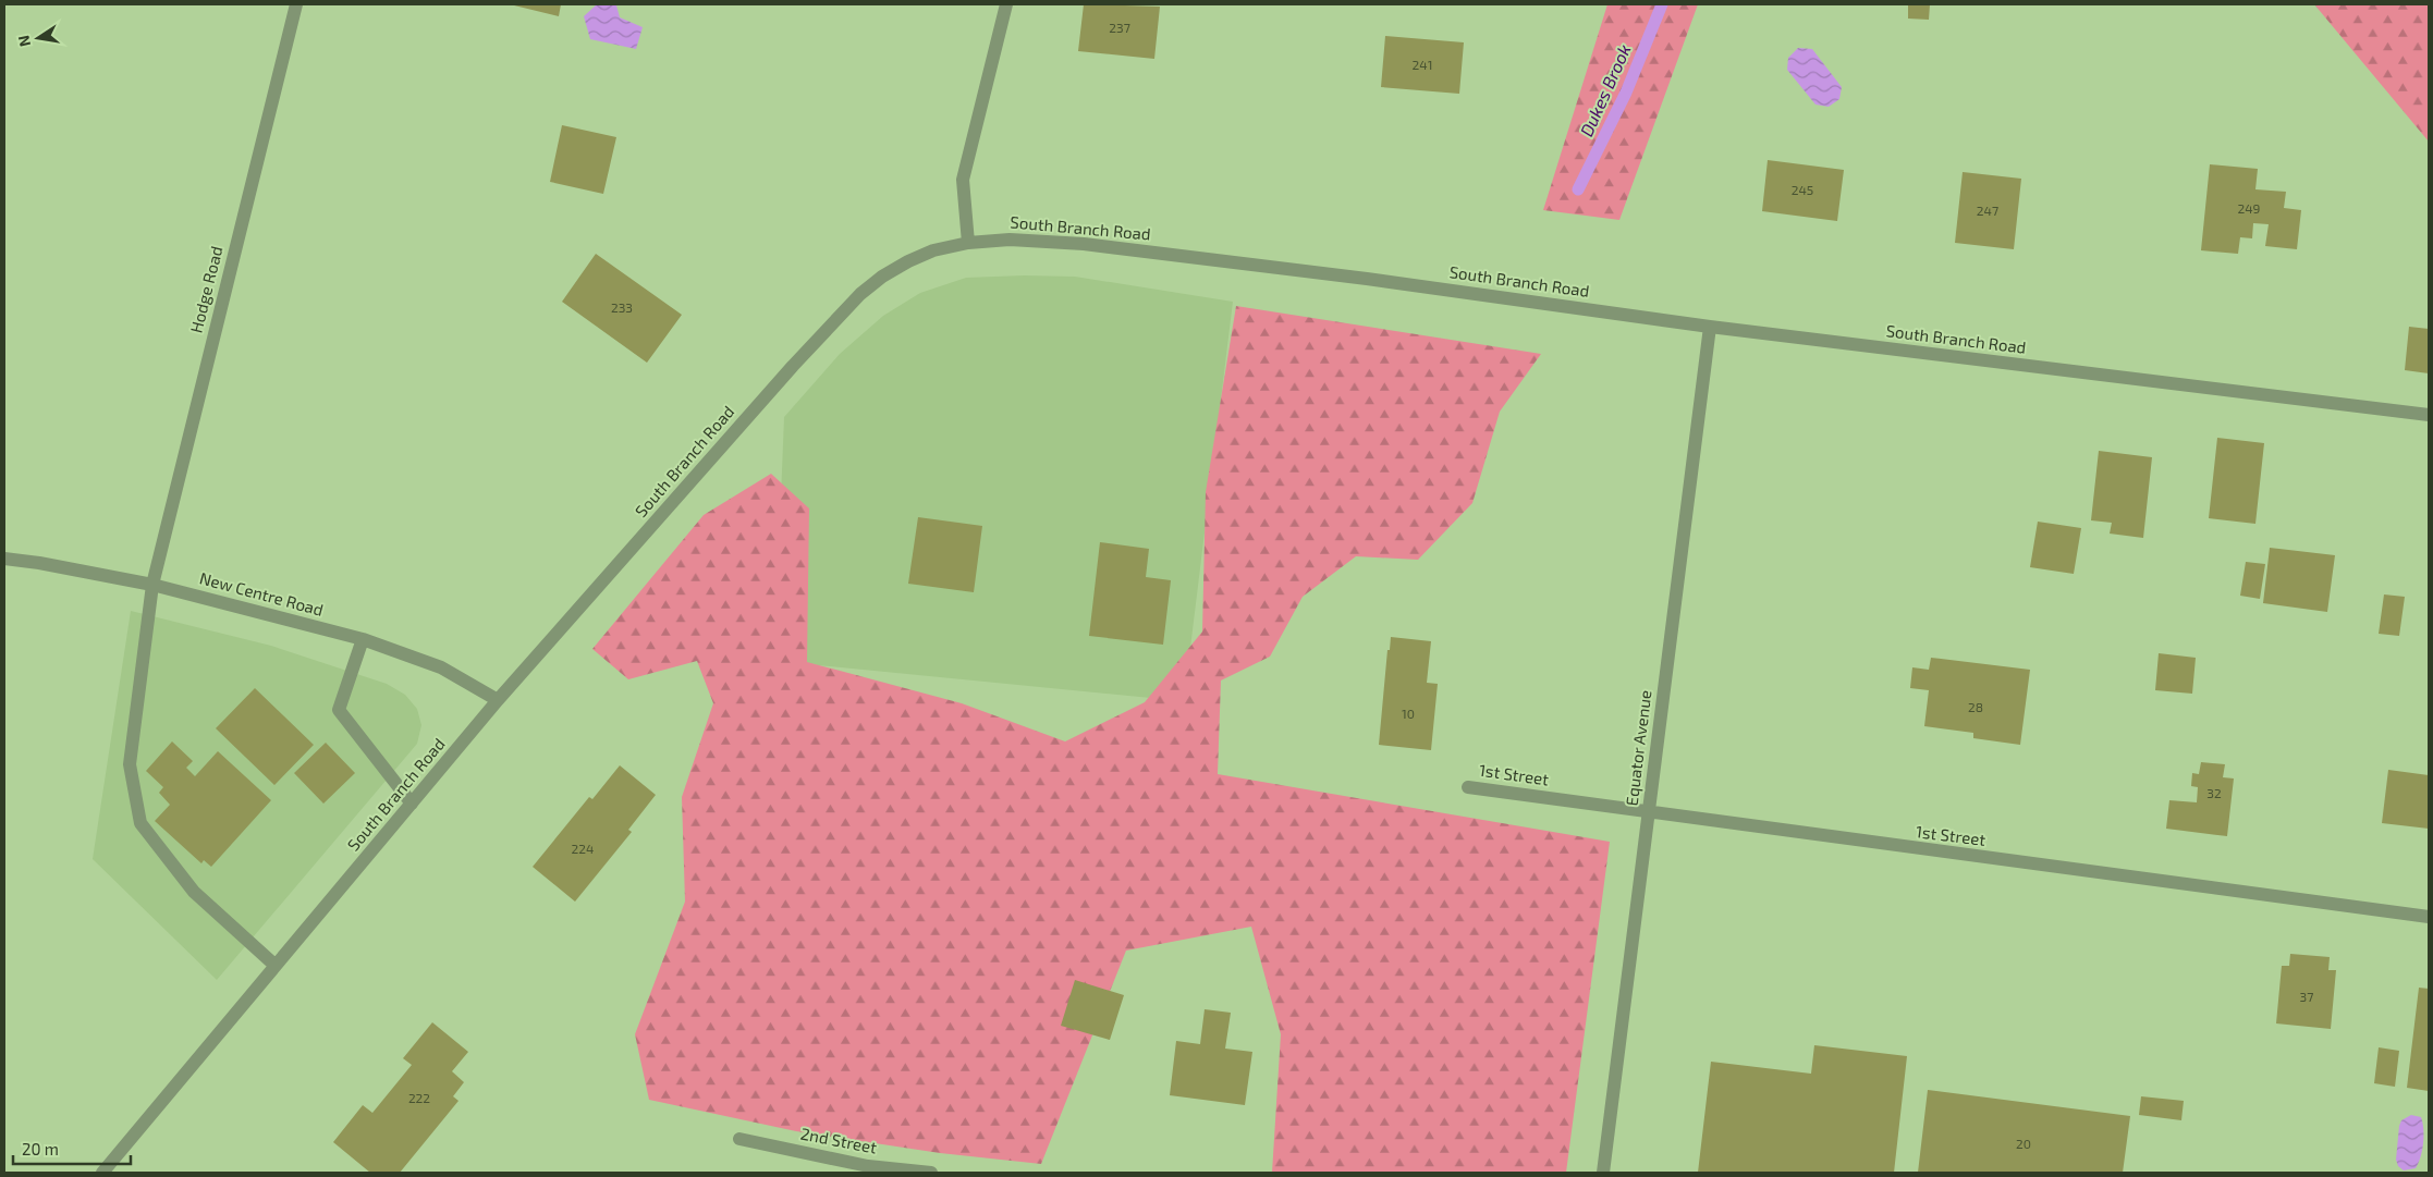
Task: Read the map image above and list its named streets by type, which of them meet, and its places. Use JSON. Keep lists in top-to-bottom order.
{
  "streets": {
    "street": [
      "South Branch Road",
      "Hodge Road",
      "New Centre Road",
      "Equator Avenue",
      "1st Street",
      "2nd Street"
    ]
  },
  "crossings": [
    ["South Branch Road", "Hodge Road"],
    ["South Branch Road", "New Centre Road"],
    ["South Branch Road", "Equator Avenue"],
    ["Hodge Road", "New Centre Road"],
    ["Equator Avenue", "1st Street"]
  ],
  "water": ["Dukes Brook"],
  "house_numbers": [
    "237",
    "241",
    "245",
    "249",
    "247",
    "233",
    "28",
    "10",
    "32",
    "224",
    "37",
    "222",
    "20"
  ],
  "scale_bar": "20 m",
  "north": "left"
}
